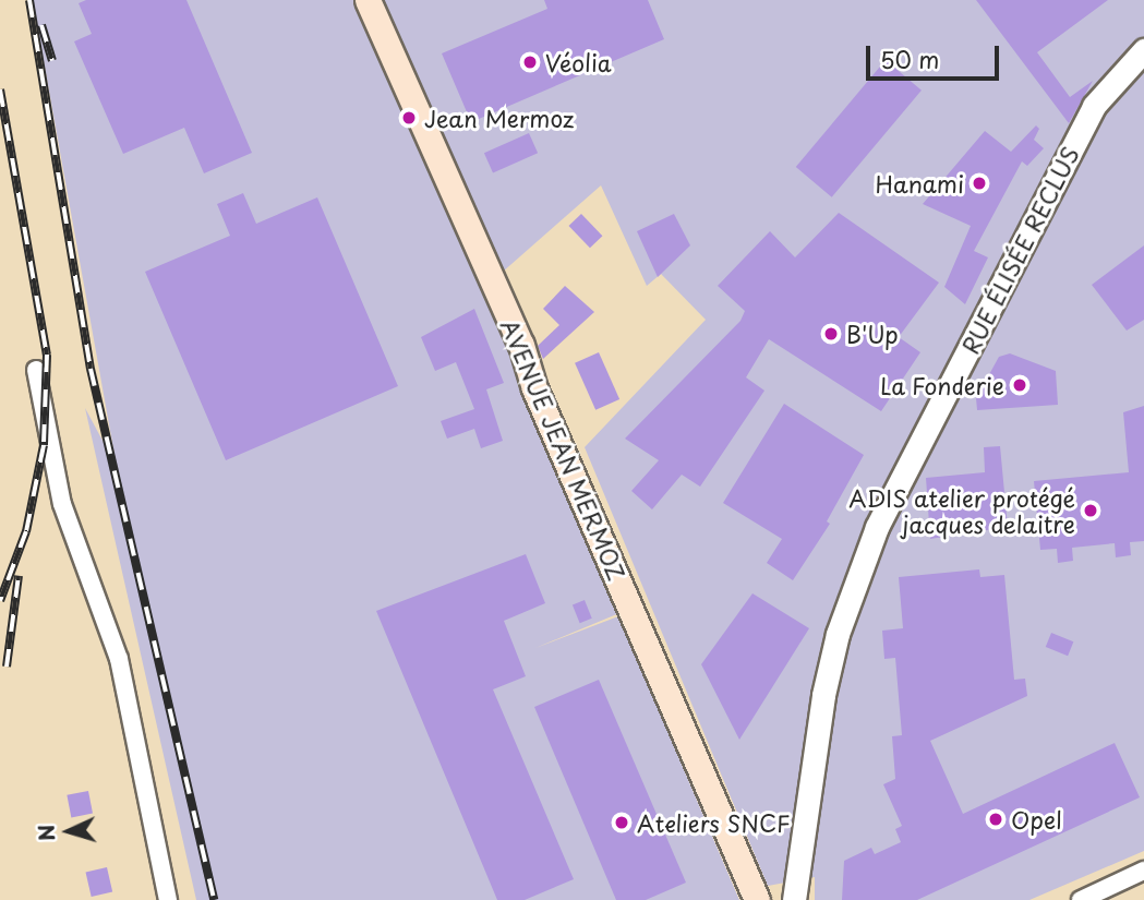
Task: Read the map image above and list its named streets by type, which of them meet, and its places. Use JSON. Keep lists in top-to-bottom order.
{
  "streets": {
    "main road": ["AVENUE JEAN MERMOZ"],
    "street": ["RUE ÉLISÉE RECLUS"]
  },
  "places": [
    "Véolia",
    "Jean Mermoz",
    "Hanami",
    "B'Up",
    "La Fonderie",
    "ADIS atelier protégé jacques delaitre",
    "Opel",
    "Ateliers SNCF"
  ],
  "scale_bar": "50 m",
  "north": "left"
}
